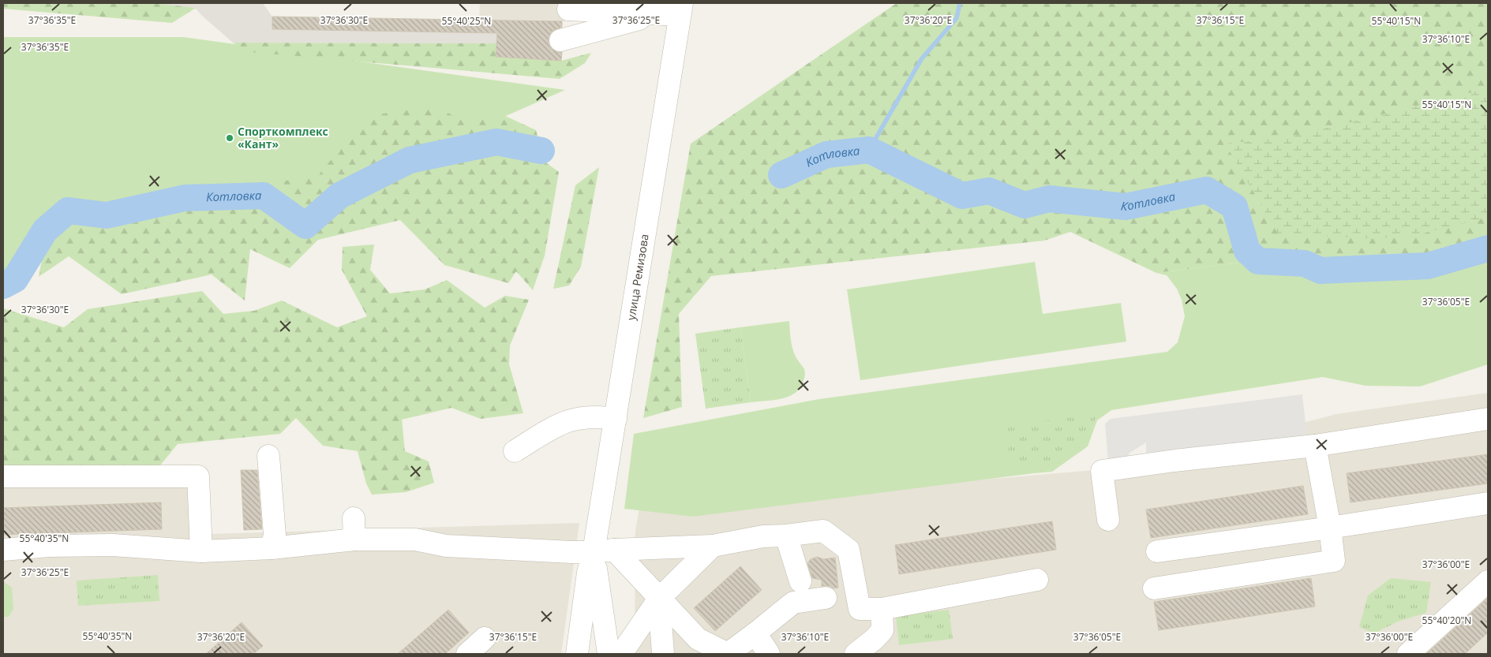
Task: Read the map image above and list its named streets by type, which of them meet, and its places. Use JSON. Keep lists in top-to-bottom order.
{
  "streets": {
    "street": ["улица Ремизова"]
  },
  "water": ["Котловка"],
  "places": ["Спорткомплекс «Кант»"],
  "coordinates": [
    "37°36'30\"E",
    "37°36'25\"E",
    "37°36'15\"E",
    "37°36'35\"E",
    "37°36'20\"E",
    "55°40'25\"N",
    "55°40'15\"N",
    "37°36'10\"E",
    "37°36'05\"E",
    "55°40'35\"N",
    "37°36'00\"E",
    "55°40'20\"N"
  ]
}
